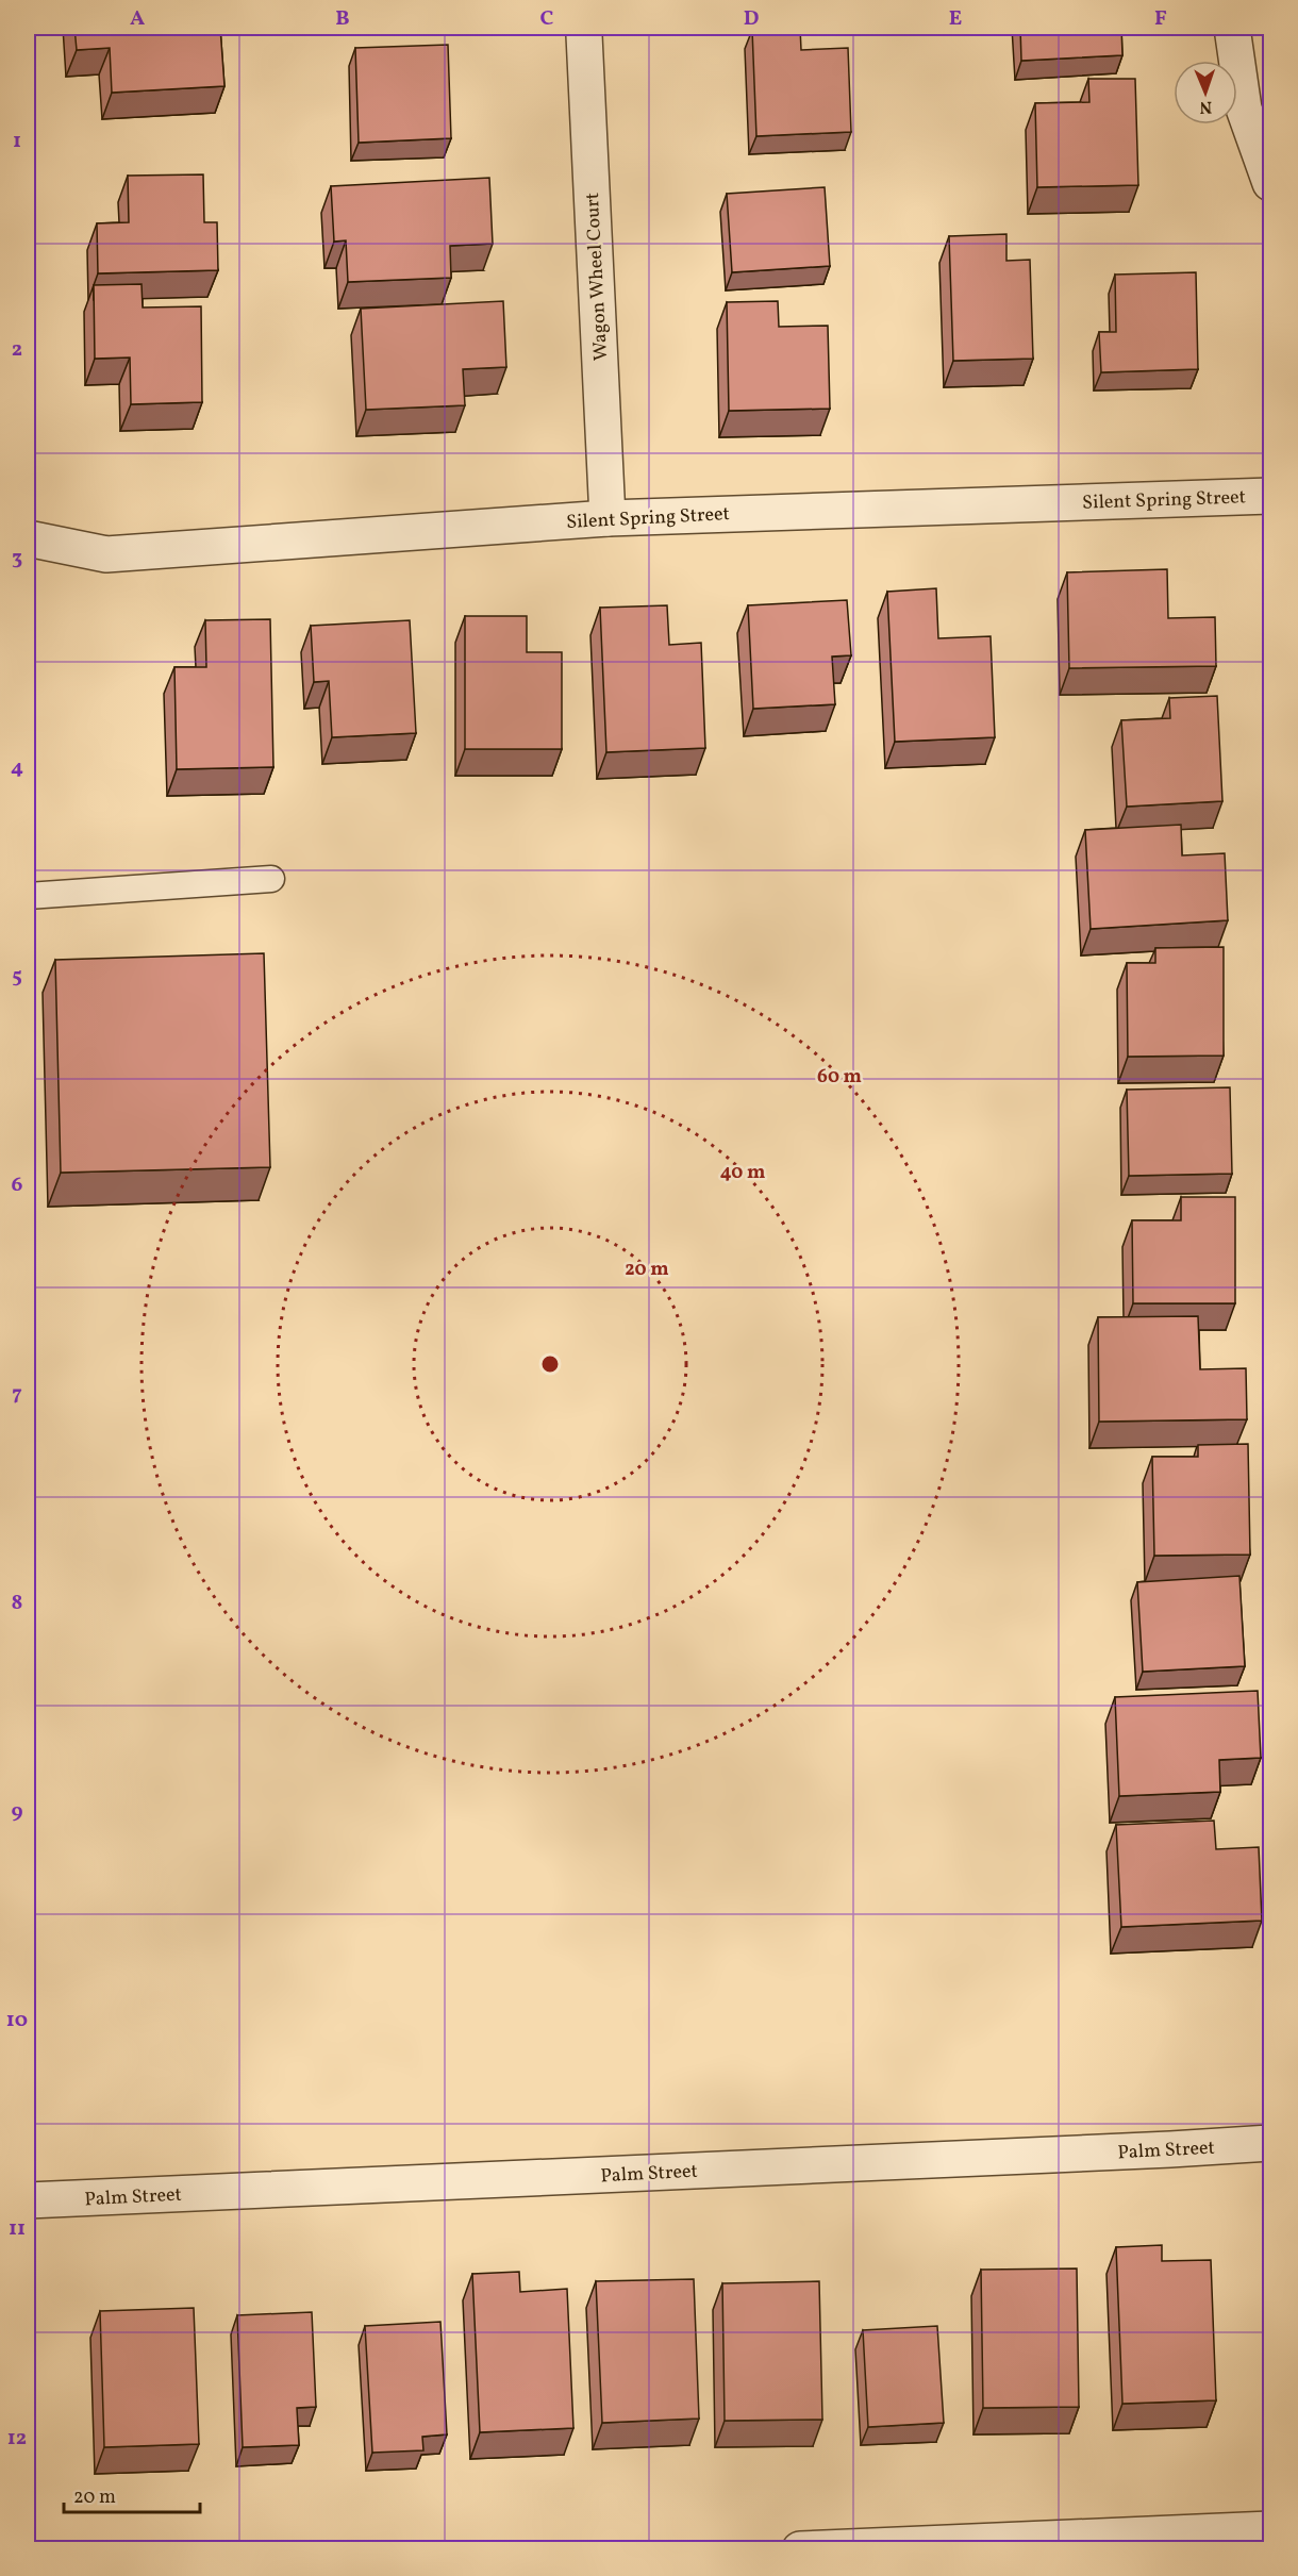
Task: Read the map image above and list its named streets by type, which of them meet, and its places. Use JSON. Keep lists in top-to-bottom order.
{
  "streets": {
    "street": ["Wagon Wheel Court", "Silent Spring Street", "Palm Street"]
  },
  "crossings": [
    ["Wagon Wheel Court", "Silent Spring Street"]
  ],
  "scale_bar": "20 m",
  "north": "bottom",
  "grid": {
    "columns": [
      "A",
      "B",
      "C",
      "D",
      "E",
      "F"
    ],
    "rows": [
      "1",
      "2",
      "3",
      "4",
      "5",
      "6",
      "7",
      "8",
      "9",
      "10",
      "11",
      "12"
    ]
  },
  "rings": ["60 m", "40 m", "20 m"]
}
